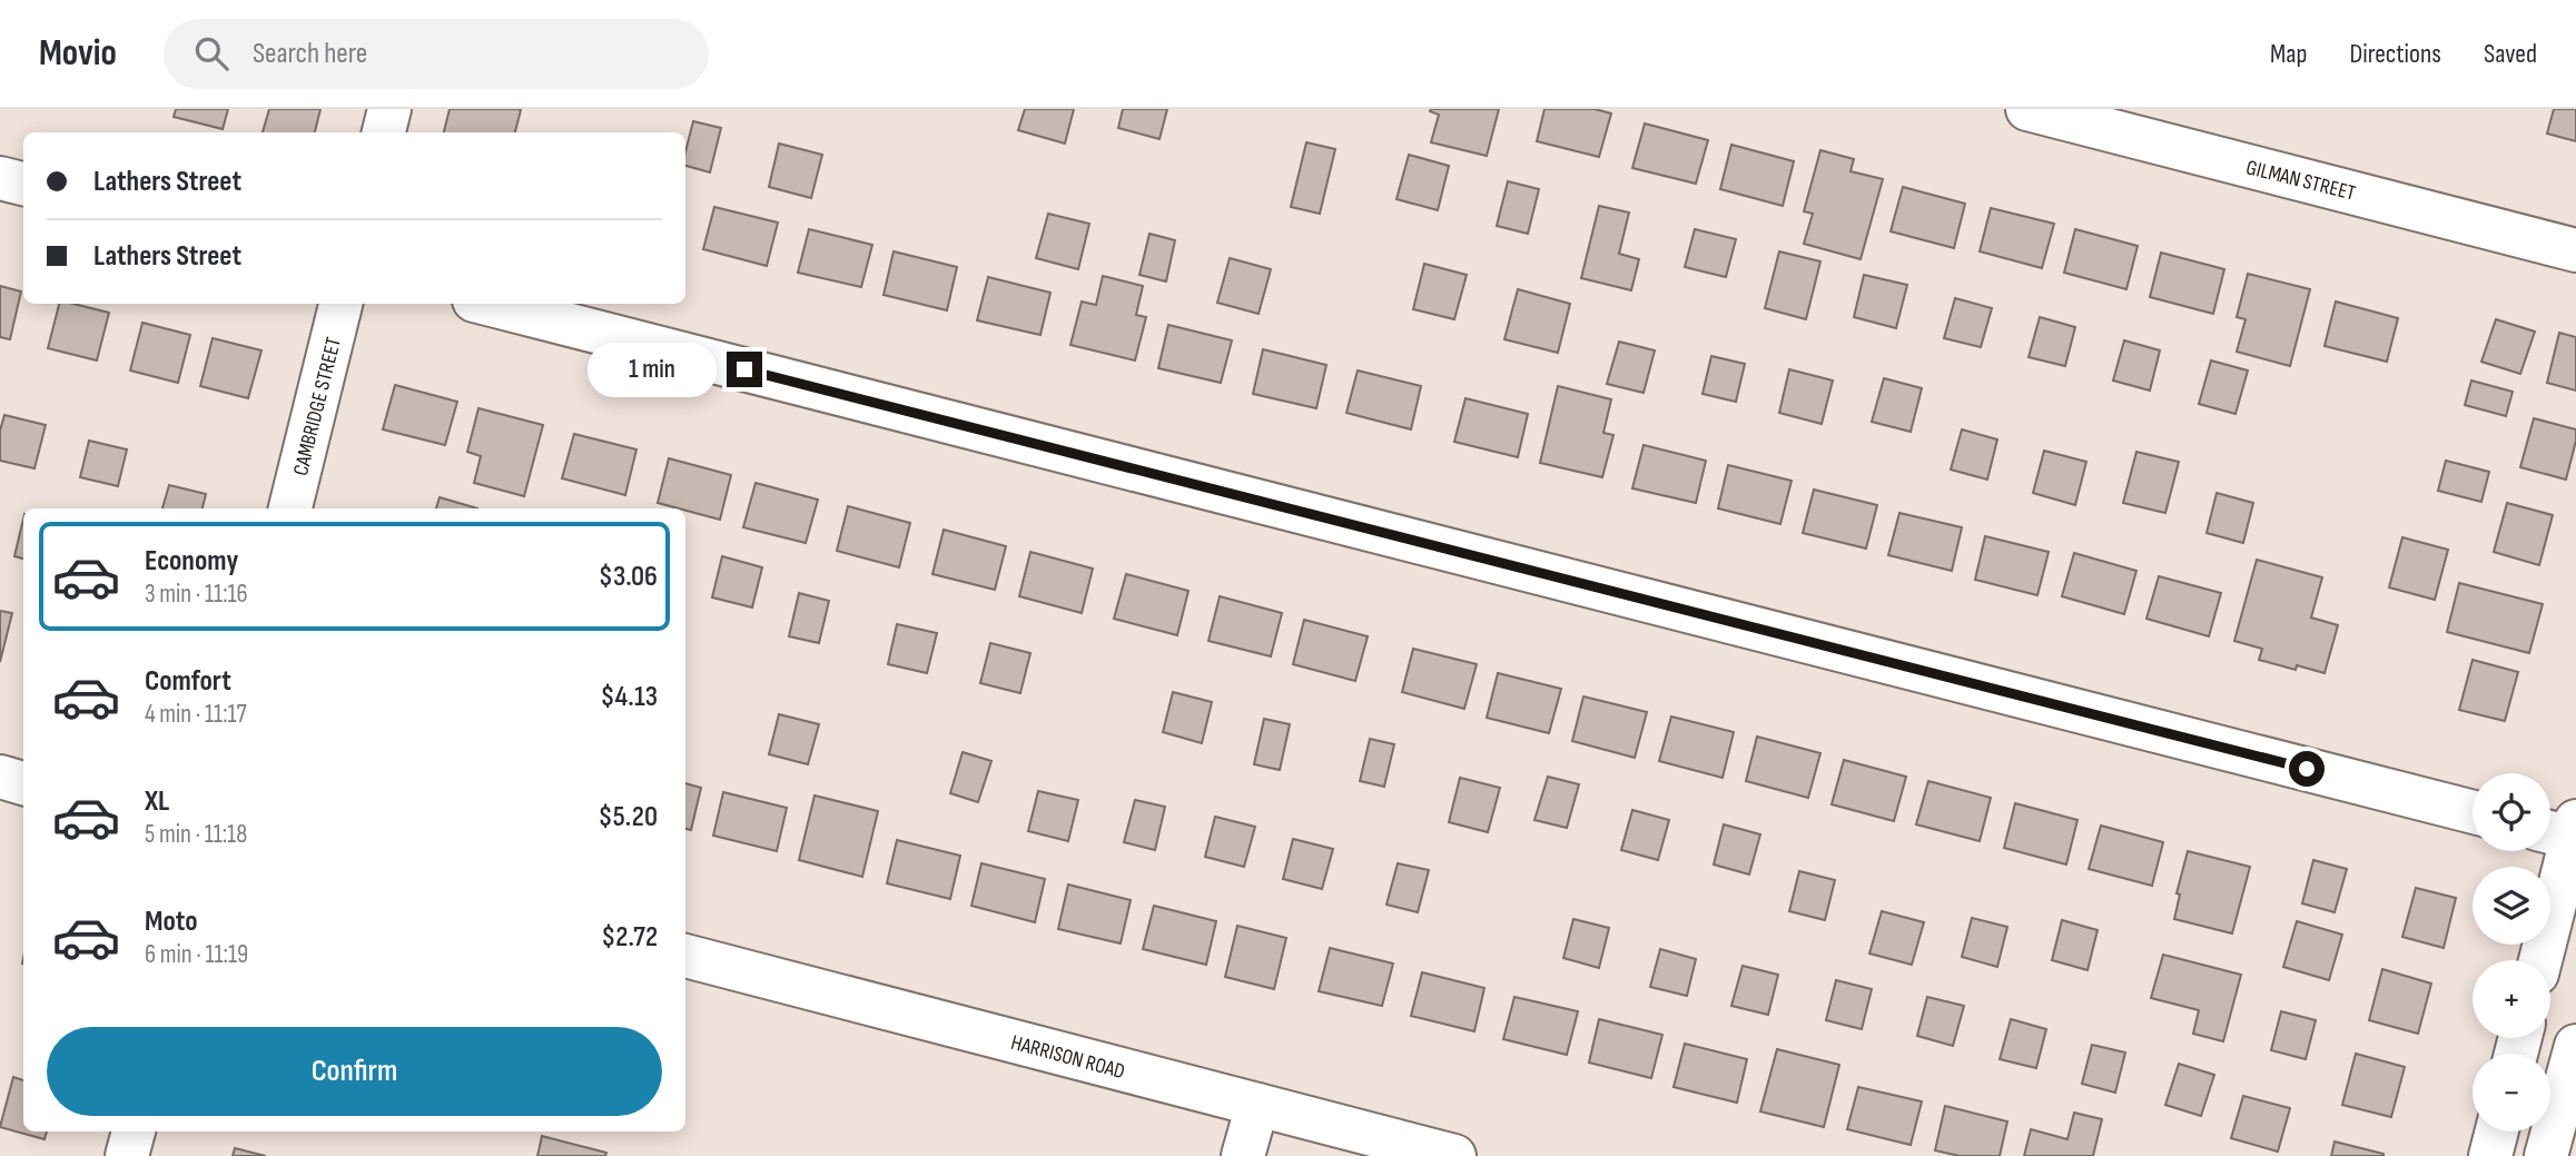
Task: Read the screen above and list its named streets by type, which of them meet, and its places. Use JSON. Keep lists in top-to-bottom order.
{
  "streets": {
    "street": ["GILMAN STREET", "CAMBRIDGE STREET", "HARRISON ROAD"]
  },
  "page": {
    "header": "Movio",
    "search": "Search here",
    "nav": ["Map", "Directions", "Saved"],
    "banner": ["Lathers Street", "Lathers Street"],
    "bubble": "1 min",
    "list": [
      {
        "name": "Economy",
        "note": "3 min · 11:16",
        "value": "$3.06"
      },
      {
        "name": "Comfort",
        "note": "4 min · 11:17",
        "value": "$4.13"
      },
      {
        "name": "XL",
        "note": "5 min · 11:18",
        "value": "$5.20"
      },
      {
        "name": "Moto",
        "note": "6 min · 11:19",
        "value": "$2.72"
      }
    ],
    "map_buttons": ["+", "−"],
    "buttons": "Confirm"
  }
}
